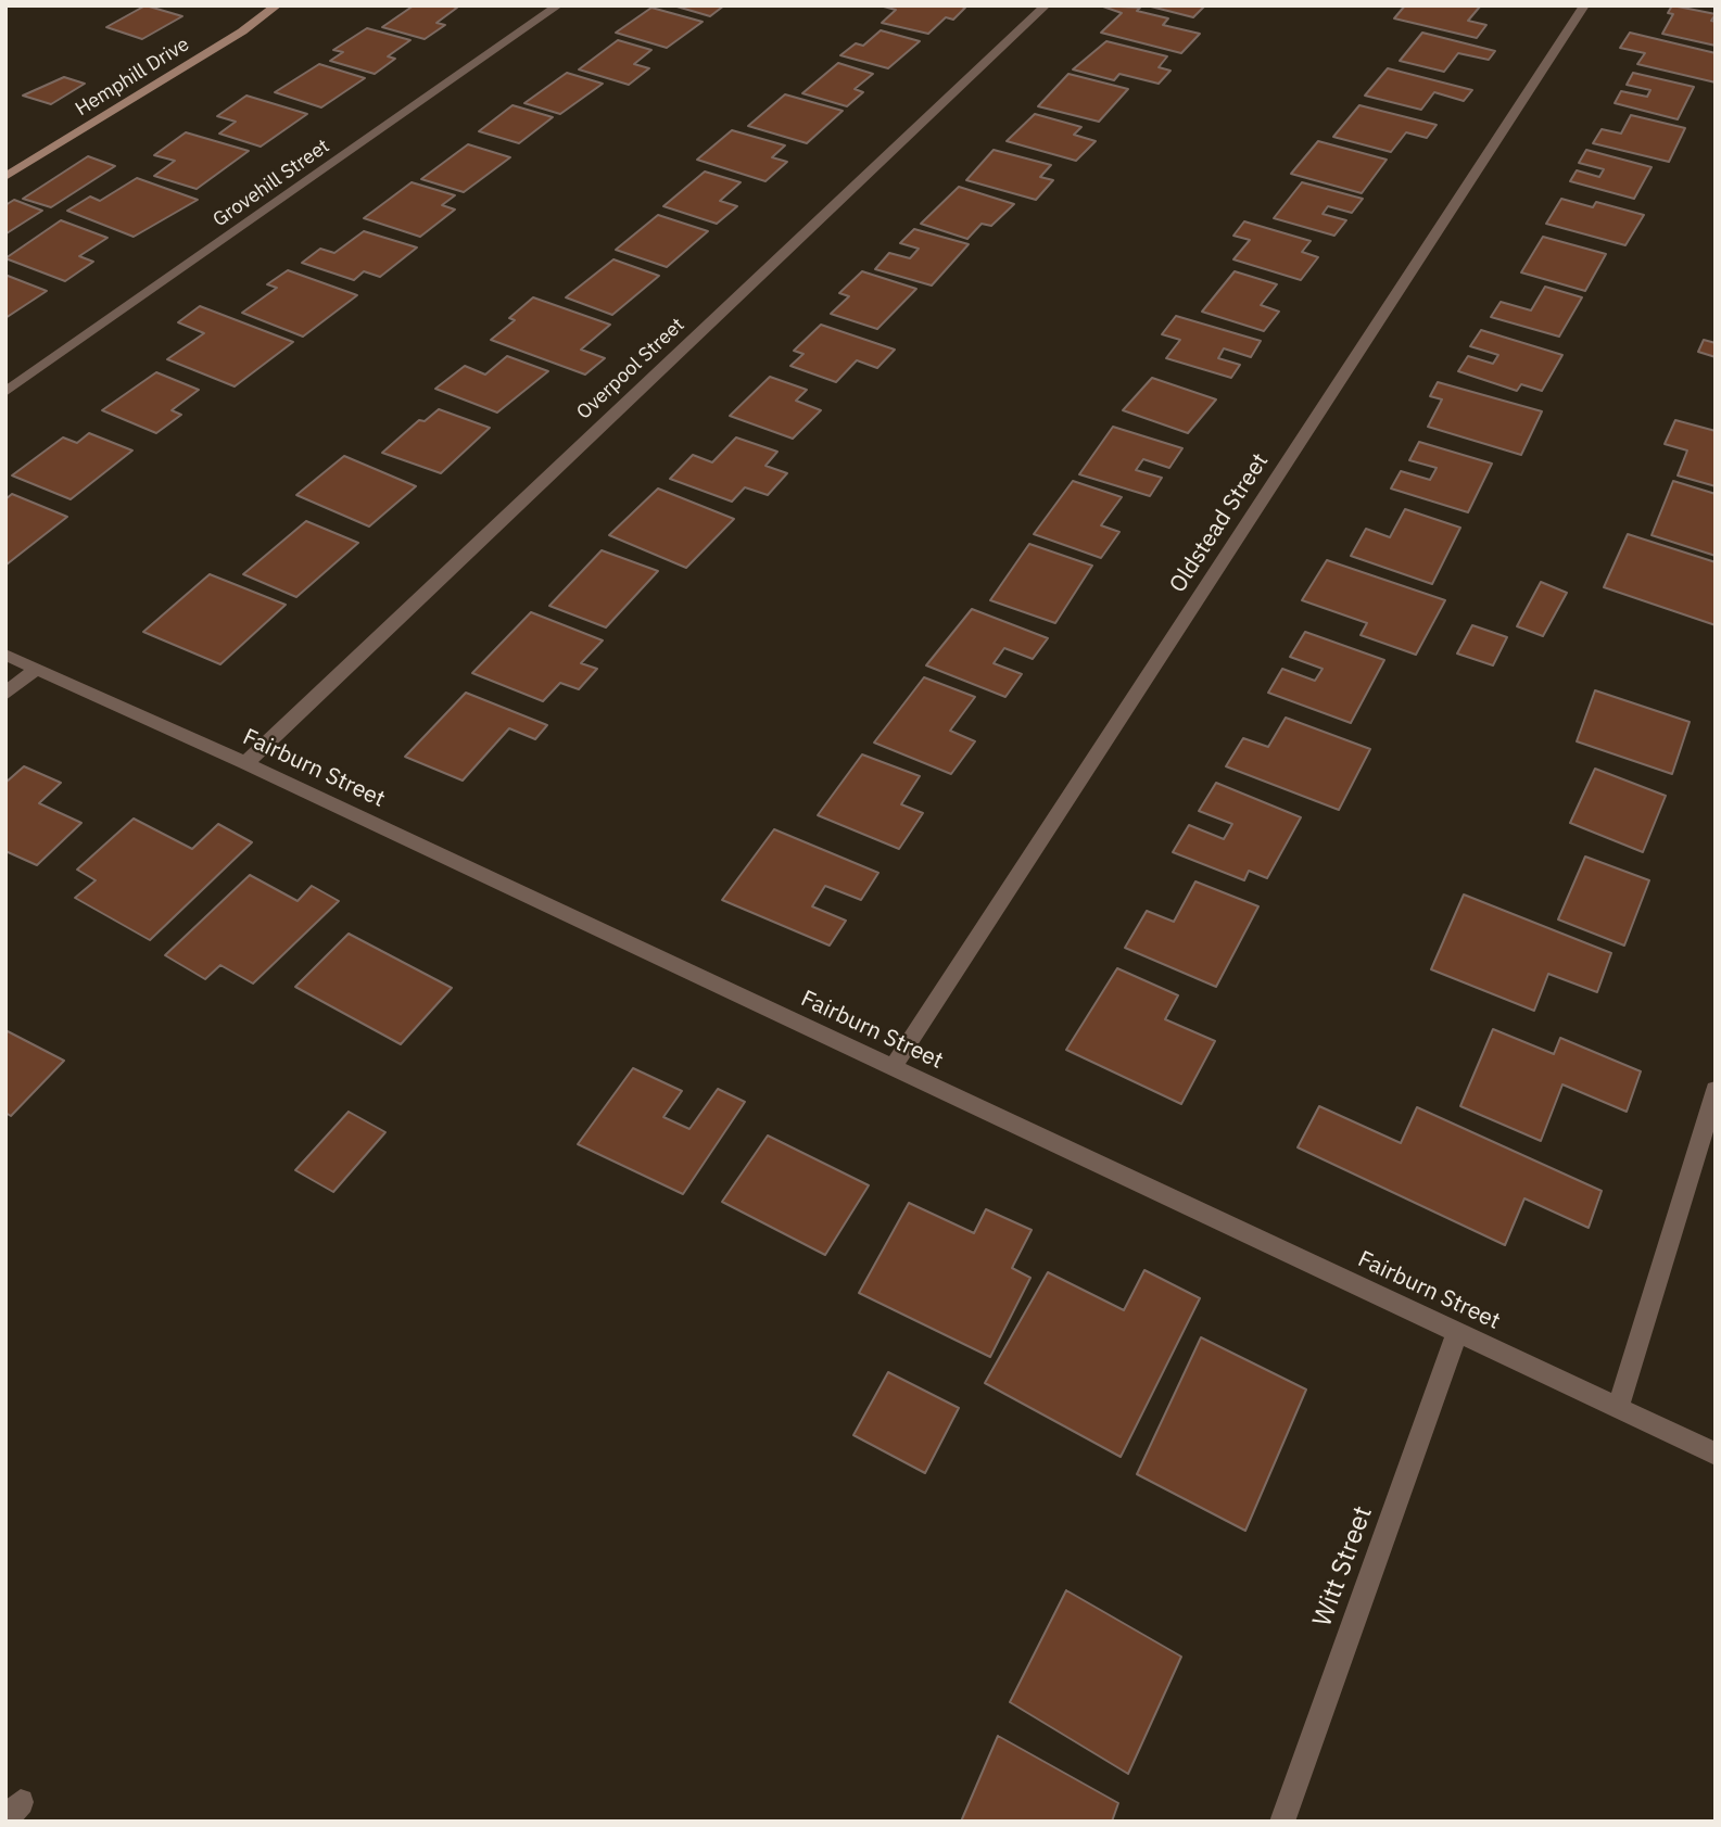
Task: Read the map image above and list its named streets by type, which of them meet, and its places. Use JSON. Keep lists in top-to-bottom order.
{
  "streets": {
    "street": [
      "Hemphill Drive",
      "Grovehill Street",
      "Overpool Street",
      "Oldstead Street",
      "Fairburn Street",
      "Witt Street"
    ]
  },
  "crossings": [
    ["Overpool Street", "Fairburn Street"],
    ["Oldstead Street", "Fairburn Street"],
    ["Fairburn Street", "Witt Street"]
  ]
}
